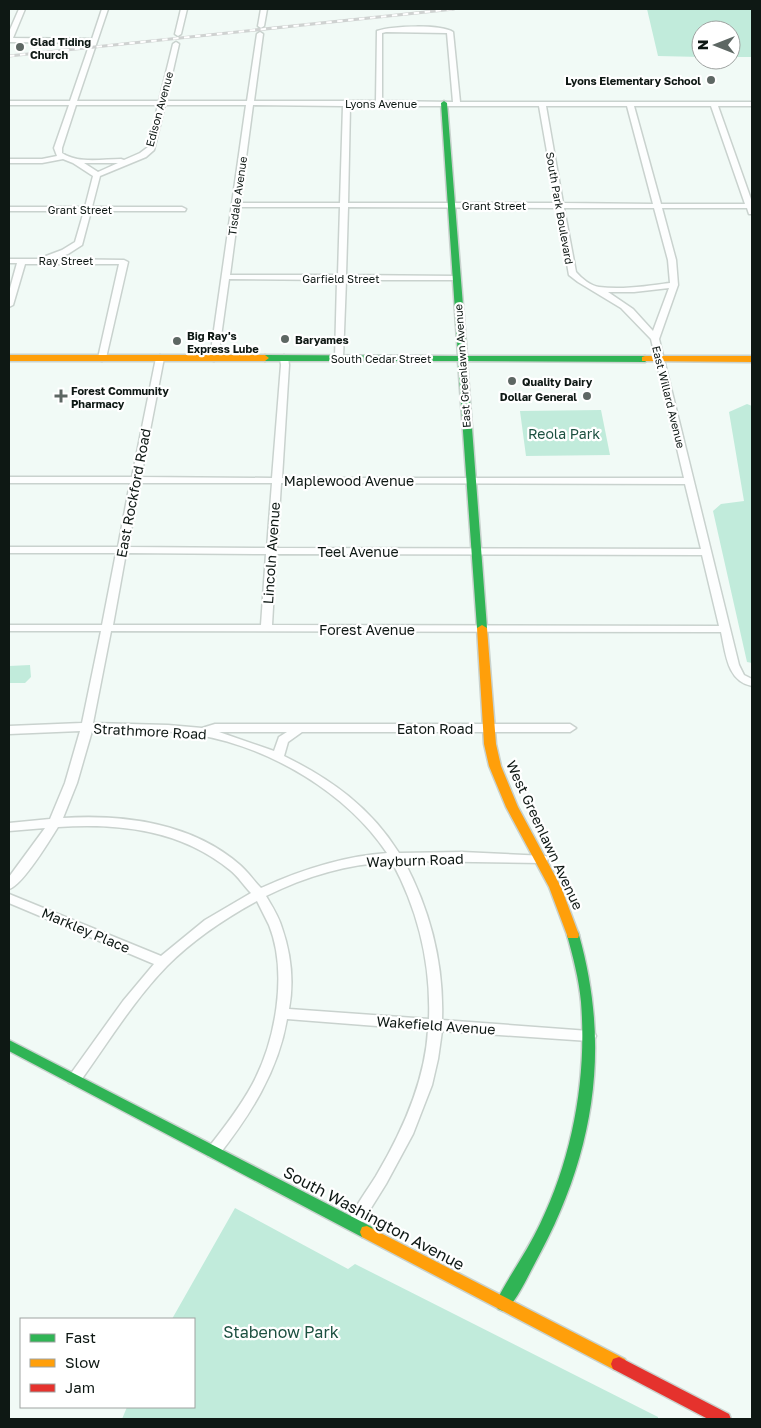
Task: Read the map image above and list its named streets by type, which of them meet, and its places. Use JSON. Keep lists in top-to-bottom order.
{
  "streets": {
    "street": [
      "Lyons Avenue",
      "Edison Avenue",
      "Tisdale Avenue",
      "Grant Street",
      "South Park Boulevard",
      "Ray Street",
      "Garfield Street",
      "South Cedar Street",
      "East Greenlawn Avenue",
      "East Willard Avenue",
      "Maplewood Avenue",
      "East Rockford Road",
      "Teel Avenue",
      "Lincoln Avenue",
      "Forest Avenue",
      "Eaton Road",
      "Strathmore Road",
      "West Greenlawn Avenue",
      "Wayburn Road",
      "Markley Place",
      "Wakefield Avenue",
      "South Washington Avenue"
    ]
  },
  "crossings": [
    ["Lyons Avenue", "Edison Avenue"],
    ["Lyons Avenue", "Tisdale Avenue"],
    ["Lyons Avenue", "South Park Boulevard"],
    ["Lyons Avenue", "East Greenlawn Avenue"],
    ["Lyons Avenue", "East Willard Avenue"],
    ["Tisdale Avenue", "Grant Street"],
    ["Tisdale Avenue", "Garfield Street"],
    ["Tisdale Avenue", "South Cedar Street"],
    ["Grant Street", "South Park Boulevard"],
    ["Grant Street", "East Greenlawn Avenue"],
    ["Grant Street", "East Willard Avenue"],
    ["South Park Boulevard", "East Willard Avenue"],
    ["Ray Street", "South Cedar Street"],
    ["Garfield Street", "East Greenlawn Avenue"],
    ["South Cedar Street", "East Greenlawn Avenue"],
    ["South Cedar Street", "East Willard Avenue"],
    ["South Cedar Street", "East Rockford Road"],
    ["South Cedar Street", "Lincoln Avenue"],
    ["East Greenlawn Avenue", "Maplewood Avenue"],
    ["East Greenlawn Avenue", "Teel Avenue"],
    ["East Greenlawn Avenue", "Forest Avenue"],
    ["East Greenlawn Avenue", "West Greenlawn Avenue"],
    ["East Willard Avenue", "Maplewood Avenue"],
    ["East Willard Avenue", "Teel Avenue"],
    ["East Willard Avenue", "Forest Avenue"],
    ["Maplewood Avenue", "East Rockford Road"],
    ["Maplewood Avenue", "Lincoln Avenue"],
    ["East Rockford Road", "Teel Avenue"],
    ["East Rockford Road", "Forest Avenue"],
    ["East Rockford Road", "Strathmore Road"],
    ["Teel Avenue", "Lincoln Avenue"],
    ["Lincoln Avenue", "Forest Avenue"],
    ["Forest Avenue", "West Greenlawn Avenue"],
    ["Eaton Road", "Strathmore Road"],
    ["Eaton Road", "West Greenlawn Avenue"],
    ["Strathmore Road", "Wayburn Road"],
    ["Strathmore Road", "Wakefield Avenue"],
    ["Strathmore Road", "South Washington Avenue"],
    ["West Greenlawn Avenue", "Wayburn Road"],
    ["West Greenlawn Avenue", "Wakefield Avenue"],
    ["West Greenlawn Avenue", "South Washington Avenue"],
    ["Wayburn Road", "Markley Place"],
    ["Wayburn Road", "South Washington Avenue"]
  ],
  "parks": ["Reola Park", "Stabenow Park"],
  "places": {
    "other": [
      "Glad Tiding Church",
      "Lyons Elementary School",
      "Baryames",
      "Big Ray's Express Lube",
      "Quality Dairy",
      "Dollar General"
    ],
    "health": ["Forest Community Pharmacy"]
  },
  "legend": ["Fast", "Slow", "Jam"],
  "north": "left"
}
